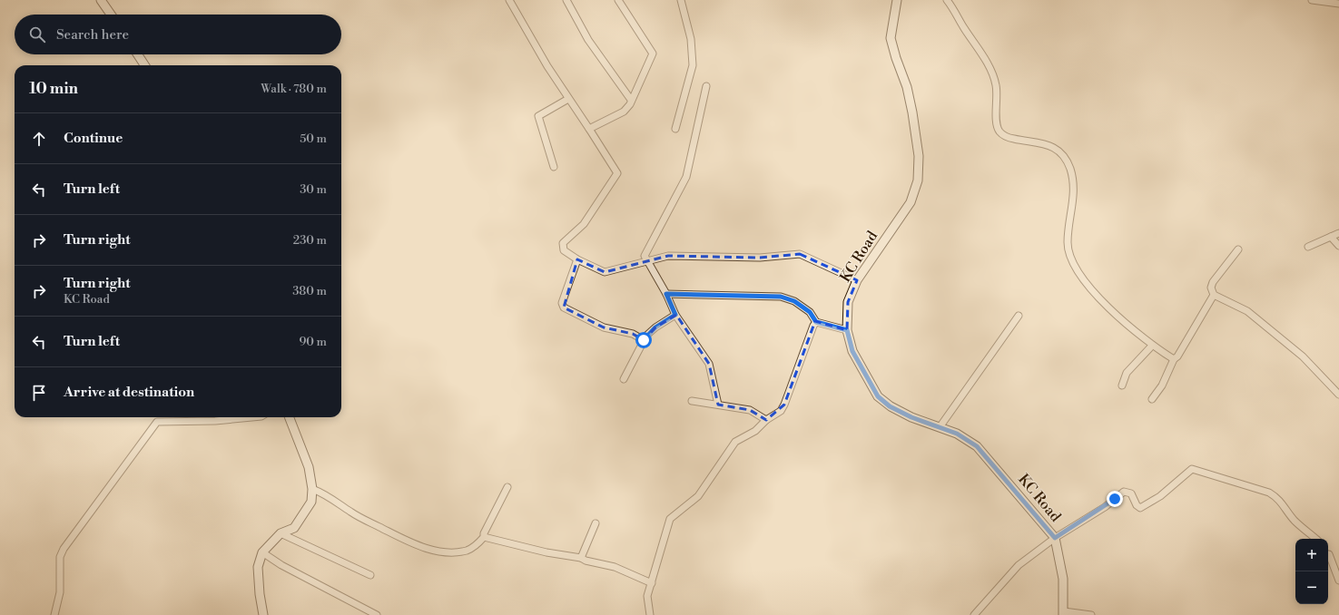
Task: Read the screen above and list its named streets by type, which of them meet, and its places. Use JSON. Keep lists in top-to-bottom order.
{
  "streets": {
    "main road": ["KC Road"]
  },
  "page": {
    "search": "Search here",
    "heading": ["10 min", "Walk · 780 m"],
    "list": [
      ["Continue", "50 m"],
      ["Turn left", "30 m"],
      ["Turn right", "230 m"],
      ["Turn right", "KC Road", "380 m"],
      ["Turn left", "90 m"],
      "Arrive at destination"
    ],
    "map_buttons": ["+", "−"]
  }
}
